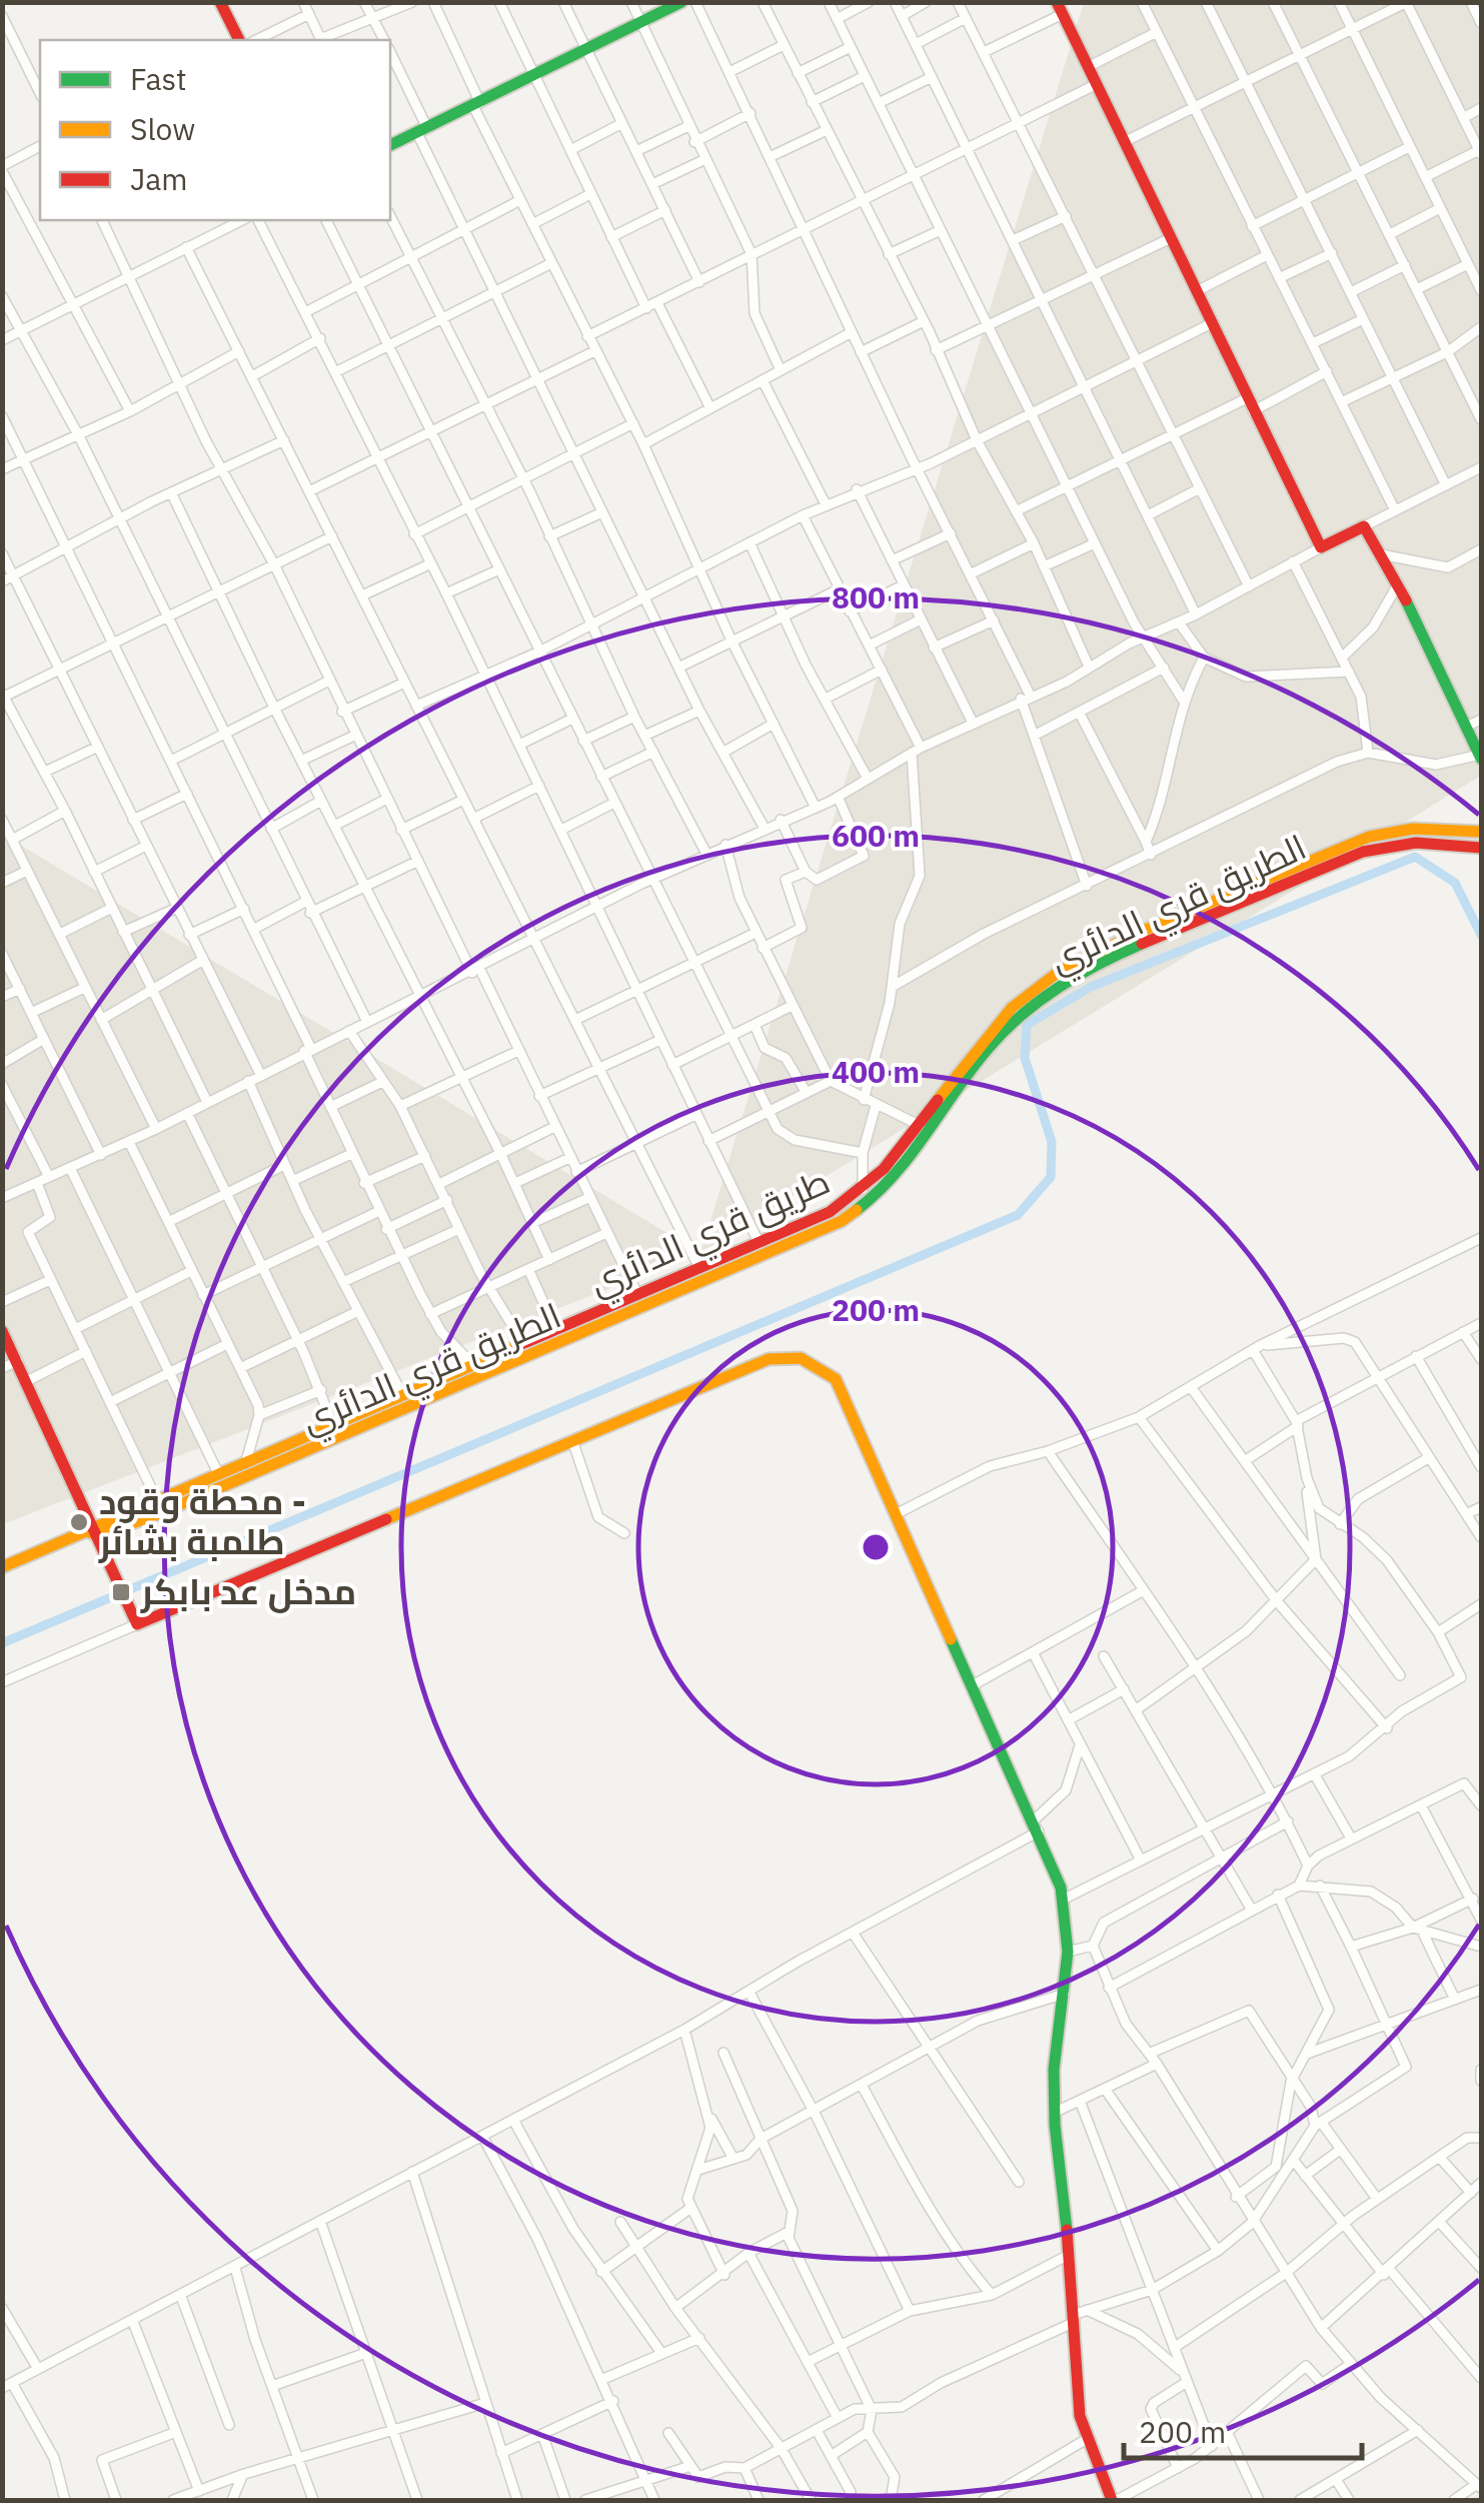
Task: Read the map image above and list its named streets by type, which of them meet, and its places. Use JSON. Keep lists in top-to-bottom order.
{
  "streets": {
    "main road": ["الطريق قري الدائري", "طريق قري الدائري"]
  },
  "crossings": [
    ["الطريق قري الدائري", "طريق قري الدائري"]
  ],
  "places": {
    "other": ["محطة وقود - طلمبة بشائر"],
    "transit": ["مدخل عد بابكر"]
  },
  "legend": ["Fast", "Slow", "Jam"],
  "scale_bar": "200 m",
  "rings": [
    "800 m",
    "600 m",
    "400 m",
    "200 m"
  ]
}
